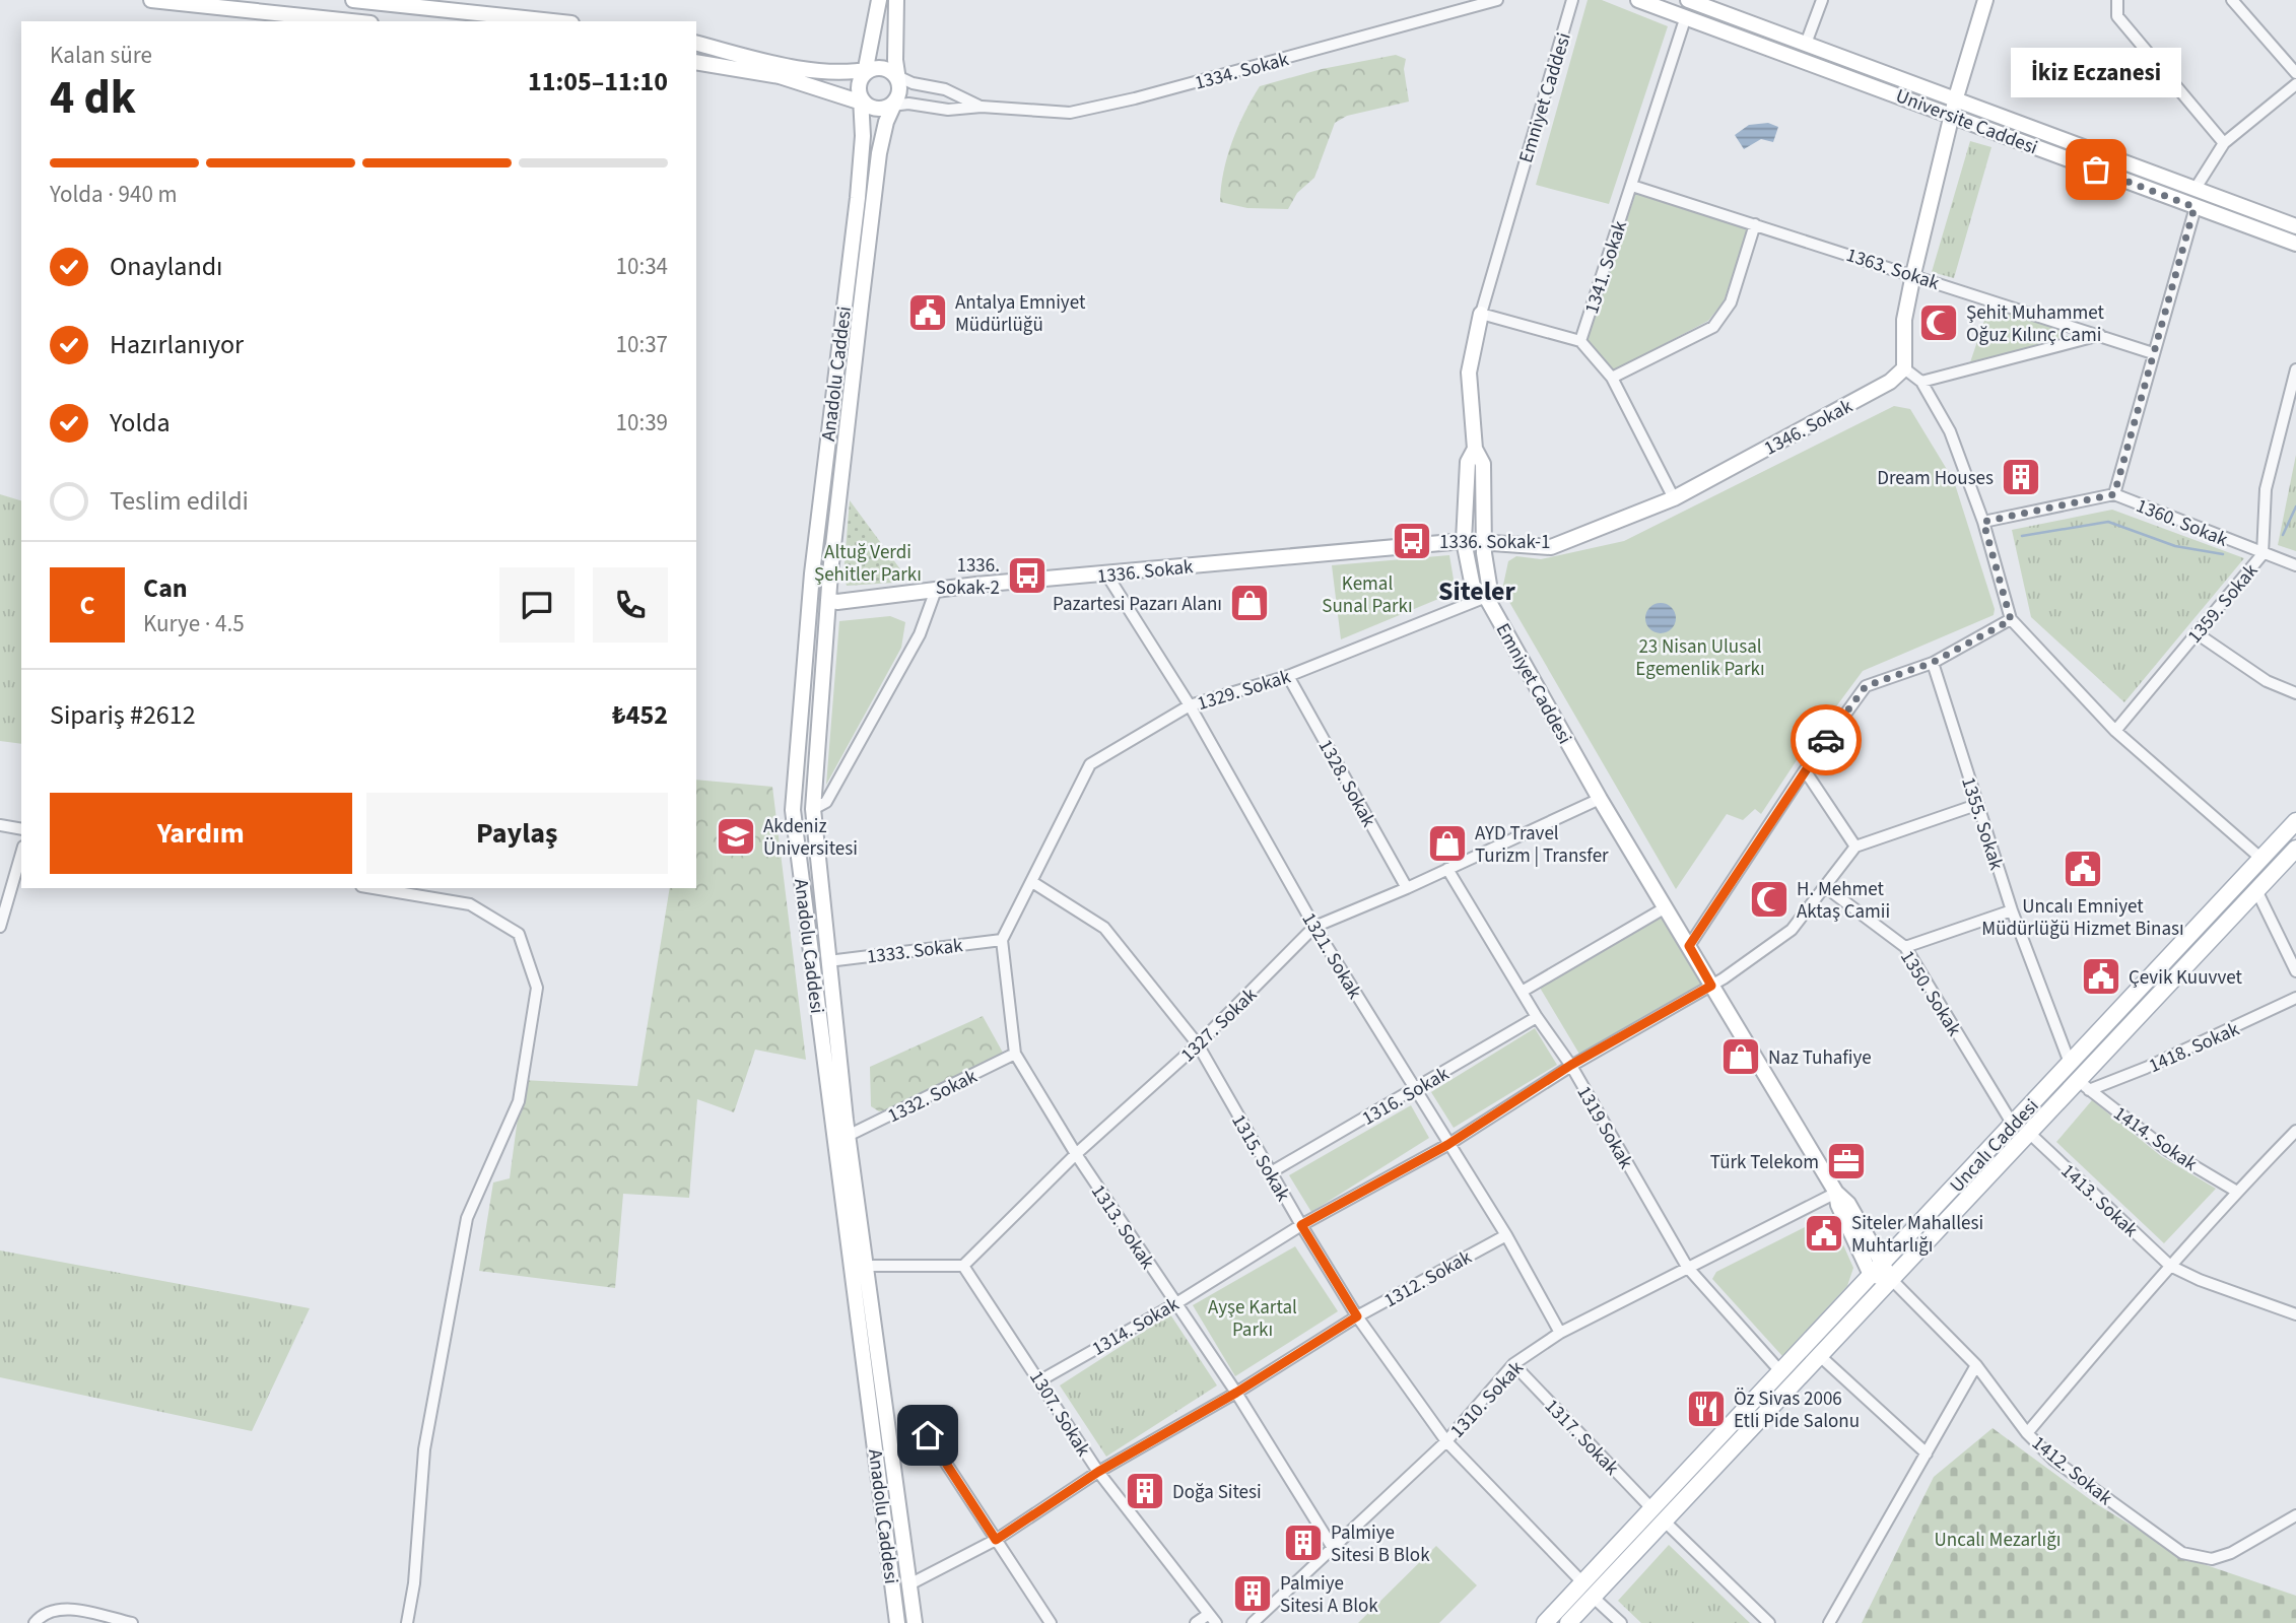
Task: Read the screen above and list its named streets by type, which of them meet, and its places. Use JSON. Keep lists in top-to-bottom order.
{
  "streets": {
    "main road": ["Uncalı Caddesi"],
    "street": [
      "1334. Sokak",
      "Emniyet Caddesi",
      "Universite Caddesi",
      "1341. Sokak",
      "1363. Sokak",
      "Anadolu Caddesi",
      "1346. Sokak",
      "1360. Sokak",
      "1336. Sokak",
      "1359. Sokak",
      "1329. Sokak",
      "1328. Sokak",
      "1355. Sokak",
      "1333. Sokak",
      "1321. Sokak",
      "1350. Sokak",
      "1327. Sokak",
      "1418. Sokak",
      "1332. Sokak",
      "1316. Sokak",
      "1319 Sokak",
      "1414. Sokak",
      "1315. Sokak",
      "1413. Sokak",
      "1313. Sokak",
      "1312. Sokak",
      "1314. Sokak",
      "1310. Sokak",
      "1307. Sokak",
      "1317. Sokak",
      "1412. Sokak"
    ]
  },
  "crossings": [
    ["1334. Sokak", "Anadolu Caddesi"],
    ["Emniyet Caddesi", "1346. Sokak"],
    ["Emniyet Caddesi", "1336. Sokak"],
    ["Emniyet Caddesi", "1329. Sokak"],
    ["Emniyet Caddesi", "1327. Sokak"],
    ["Emniyet Caddesi", "Uncalı Caddesi"],
    ["Emniyet Caddesi", "1314. Sokak"],
    ["Emniyet Caddesi", "1310. Sokak"],
    ["Emniyet Caddesi", "1412. Sokak"],
    ["Universite Caddesi", "1341. Sokak"],
    ["1341. Sokak", "1363. Sokak"],
    ["Anadolu Caddesi", "1336. Sokak"],
    ["Anadolu Caddesi", "1333. Sokak"],
    ["Anadolu Caddesi", "1332. Sokak"],
    ["Anadolu Caddesi", "1312. Sokak"],
    ["1346. Sokak", "1336. Sokak"],
    ["1360. Sokak", "1359. Sokak"],
    ["1336. Sokak", "1321. Sokak"],
    ["1329. Sokak", "1328. Sokak"],
    ["1329. Sokak", "1321. Sokak"],
    ["1329. Sokak", "1315. Sokak"],
    ["1328. Sokak", "1327. Sokak"],
    ["1355. Sokak", "Uncalı Caddesi"],
    ["1333. Sokak", "1313. Sokak"],
    ["1321. Sokak", "1327. Sokak"],
    ["1321. Sokak", "1316. Sokak"],
    ["1321. Sokak", "1312. Sokak"],
    ["1321. Sokak", "1314. Sokak"],
    ["1321. Sokak", "1310. Sokak"],
    ["1350. Sokak", "Uncalı Caddesi"],
    ["1350. Sokak", "1314. Sokak"],
    ["1327. Sokak", "1319 Sokak"],
    ["1327. Sokak", "1315. Sokak"],
    ["1327. Sokak", "1313. Sokak"],
    ["1327. Sokak", "1307. Sokak"],
    ["1418. Sokak", "1414. Sokak"],
    ["1418. Sokak", "Uncalı Caddesi"],
    ["1332. Sokak", "1313. Sokak"],
    ["1316. Sokak", "1319 Sokak"],
    ["1316. Sokak", "1315. Sokak"],
    ["1319 Sokak", "Uncalı Caddesi"],
    ["1319 Sokak", "1314. Sokak"],
    ["1319 Sokak", "1310. Sokak"],
    ["1414. Sokak", "Uncalı Caddesi"],
    ["Uncalı Caddesi", "1315. Sokak"],
    ["Uncalı Caddesi", "1413. Sokak"],
    ["Uncalı Caddesi", "1317. Sokak"],
    ["Uncalı Caddesi", "1412. Sokak"],
    ["1315. Sokak", "1312. Sokak"],
    ["1315. Sokak", "1314. Sokak"],
    ["1315. Sokak", "1310. Sokak"],
    ["1313. Sokak", "1312. Sokak"],
    ["1313. Sokak", "1314. Sokak"],
    ["1313. Sokak", "1310. Sokak"],
    ["1312. Sokak", "1307. Sokak"],
    ["1314. Sokak", "1307. Sokak"],
    ["1310. Sokak", "1317. Sokak"]
  ],
  "districts": ["Siteler"],
  "parks": [
    "Altuğ Verdi Şehitler Parkı",
    "Kemal Sunal Parkı",
    "23 Nisan Ulusal Egemenlik Parkı",
    "Ayşe Kartal Parkı",
    "Uncalı Mezarlığı"
  ],
  "places": {
    "other": ["İkiz Eczanesi"],
    "public building": [
      "Antalya Emniyet Müdürlüğü",
      "Uncalı Emniyet Müdürlüğü Hizmet Binası",
      "Çevik Kuuvvet",
      "Siteler Mahallesi Muhtarlığı"
    ],
    "mosque": ["Şehit Muhammet Oğuz Kılınç Cami", "H. Mehmet Aktaş Camii"],
    "building": [
      "Dream Houses",
      "Doğa Sitesi",
      "Palmiye Sitesi B Blok",
      "Palmiye Sitesi A Blok"
    ],
    "bus stop": ["1336. Sokak-1", "1336. Sokak-2"],
    "shop": ["Pazartesi Pazarı Alanı", "AYD Travel Turizm | Transfer", "Naz Tuhafiye"],
    "school or university": ["Akdeniz Üniversitesi"],
    "office": ["Türk Telekom"],
    "restaurant": ["Öz Sivas 2006 Etli Pide Salonu"]
  },
  "page": {
    "heading": ["4 dk", "Kalan süre", "11:05–11:10"],
    "panel": [
      "Can",
      "Kurye · 4.5",
      "Sipariş #2612",
      "₺452"
    ],
    "bubble": "İkiz Eczanesi",
    "bar": "Yolda · 940 m",
    "list": [
      ["Onaylandı", "10:34"],
      ["Hazırlanıyor", "10:37"],
      ["Yolda", "10:39"],
      "Teslim edildi"
    ],
    "round": "C",
    "buttons": ["Yardım", "Paylaş"]
  }
}
